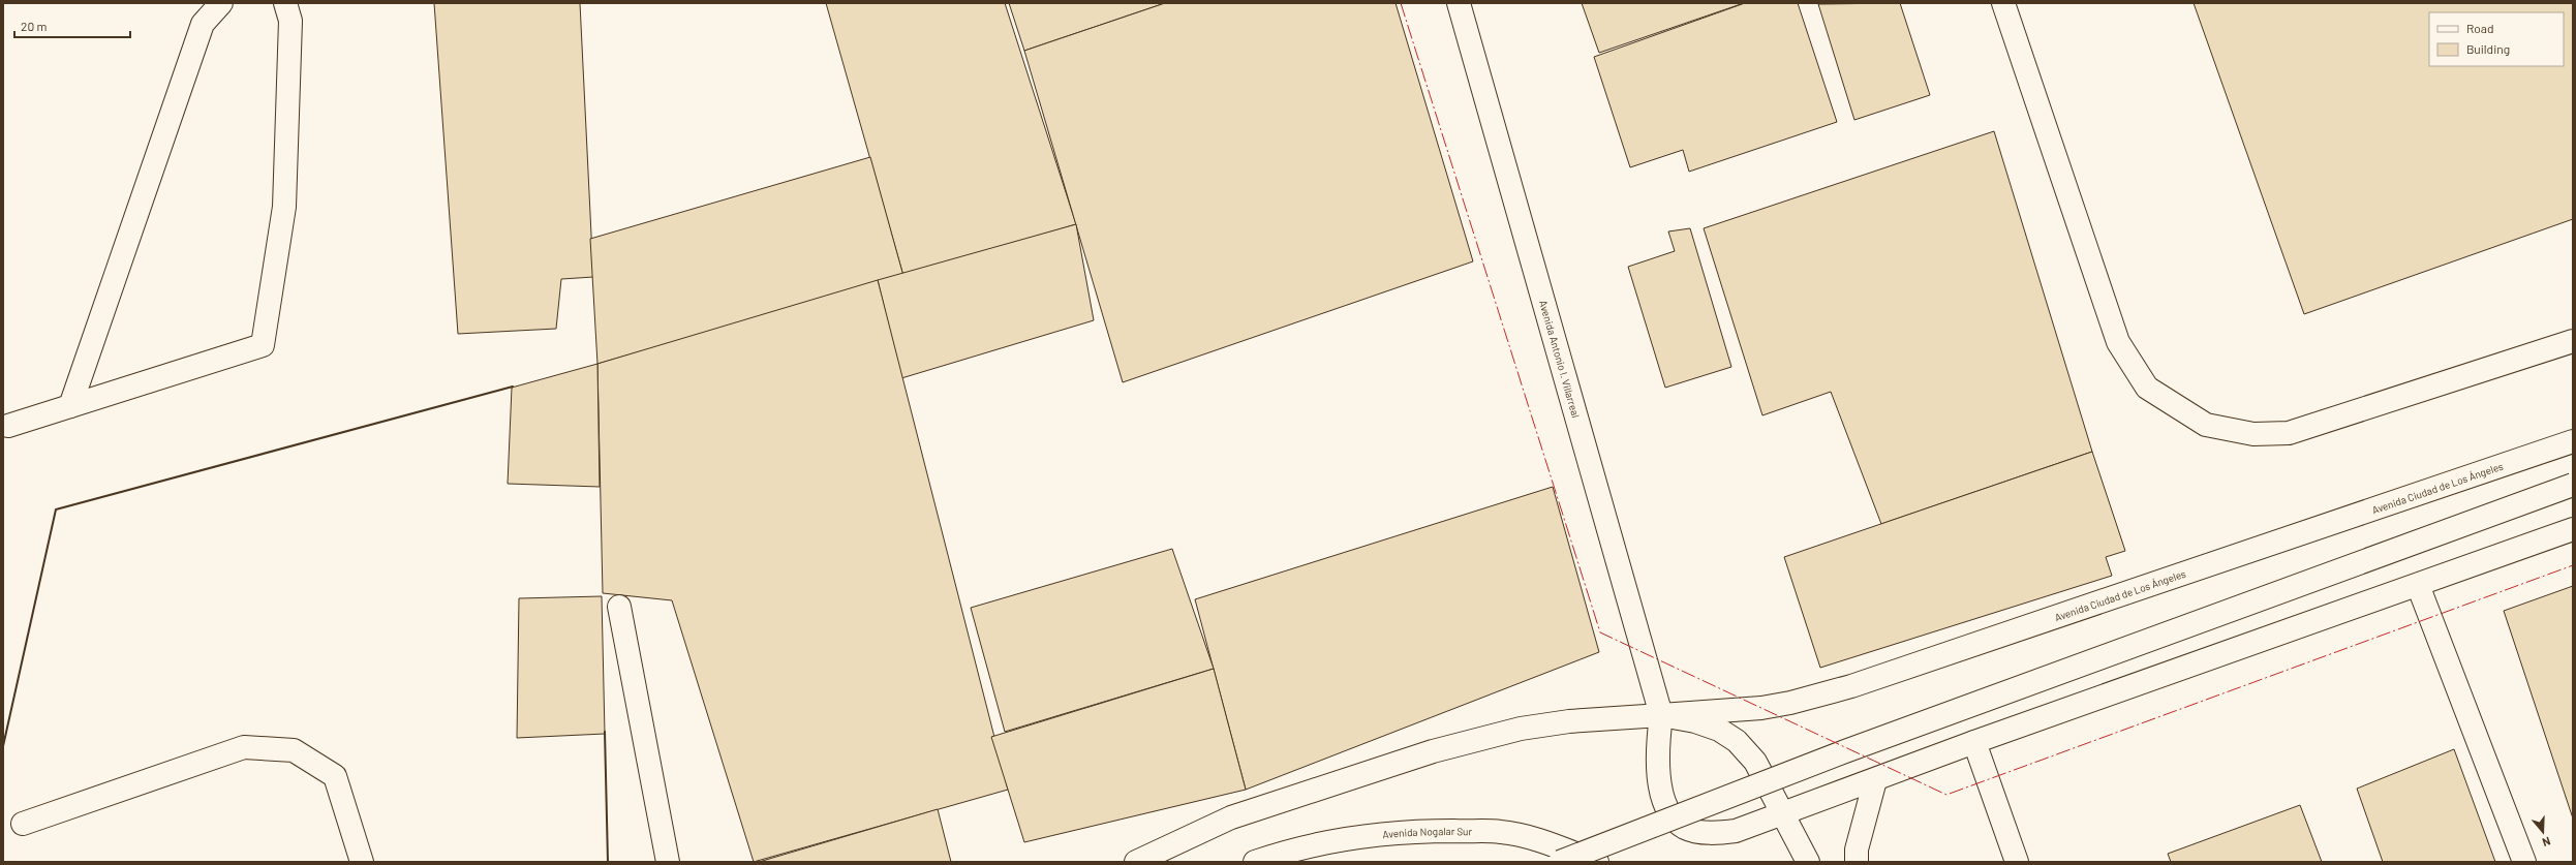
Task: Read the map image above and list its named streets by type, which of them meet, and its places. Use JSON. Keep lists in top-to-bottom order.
{
  "streets": {
    "main road": ["Avenida Antonio I. Villarreal", "Avenida Ciudad de Los Ángeles", "Avenida Nogalar Sur"]
  },
  "crossings": [
    ["Avenida Antonio I. Villarreal", "Avenida Ciudad de Los Ángeles"]
  ],
  "legend": ["Road", "Building"],
  "scale_bar": "20 m",
  "north": "bottom"
}
